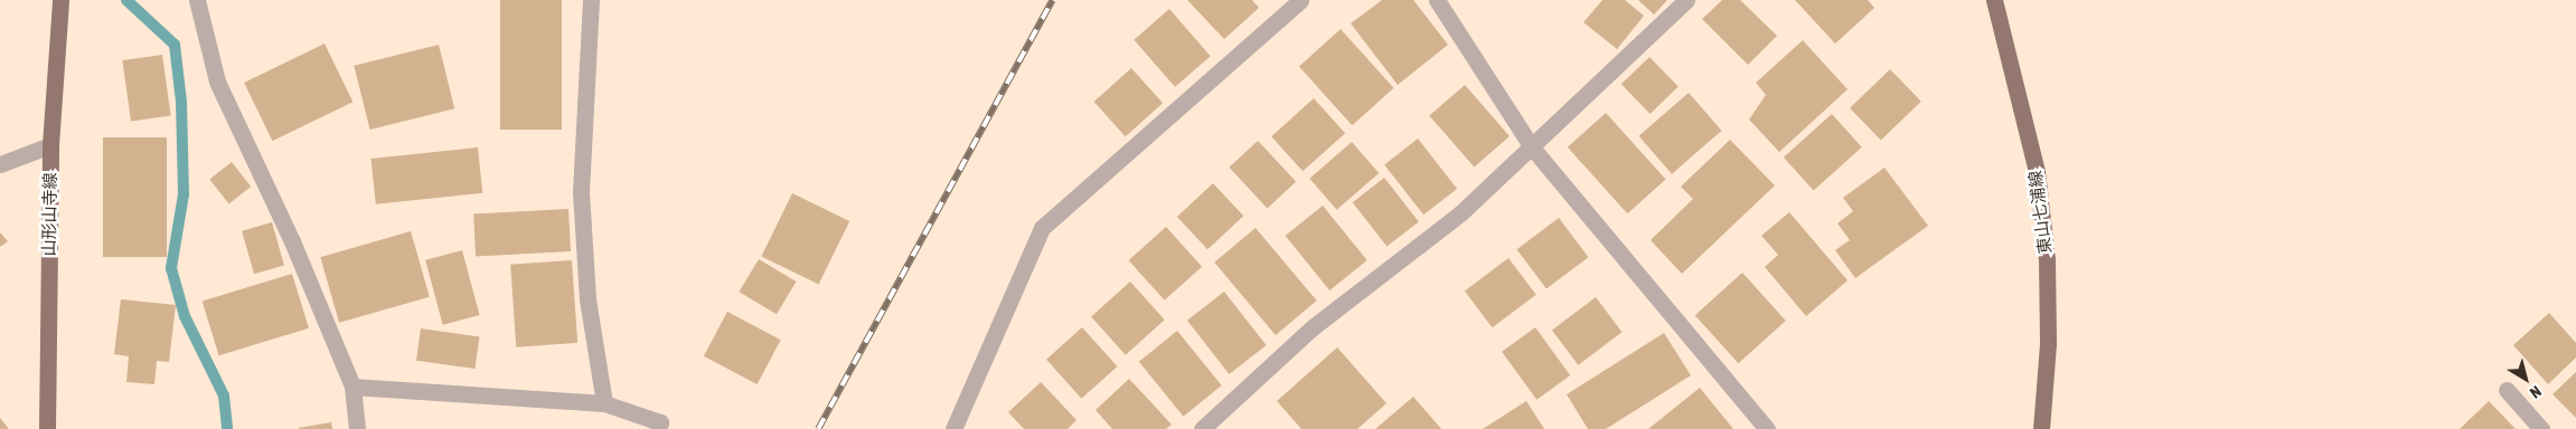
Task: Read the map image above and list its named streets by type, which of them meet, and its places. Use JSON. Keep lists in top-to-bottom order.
{
  "streets": {
    "main road": ["東山七浦線", "山形山寺線"]
  },
  "north": "bottom right"
}
